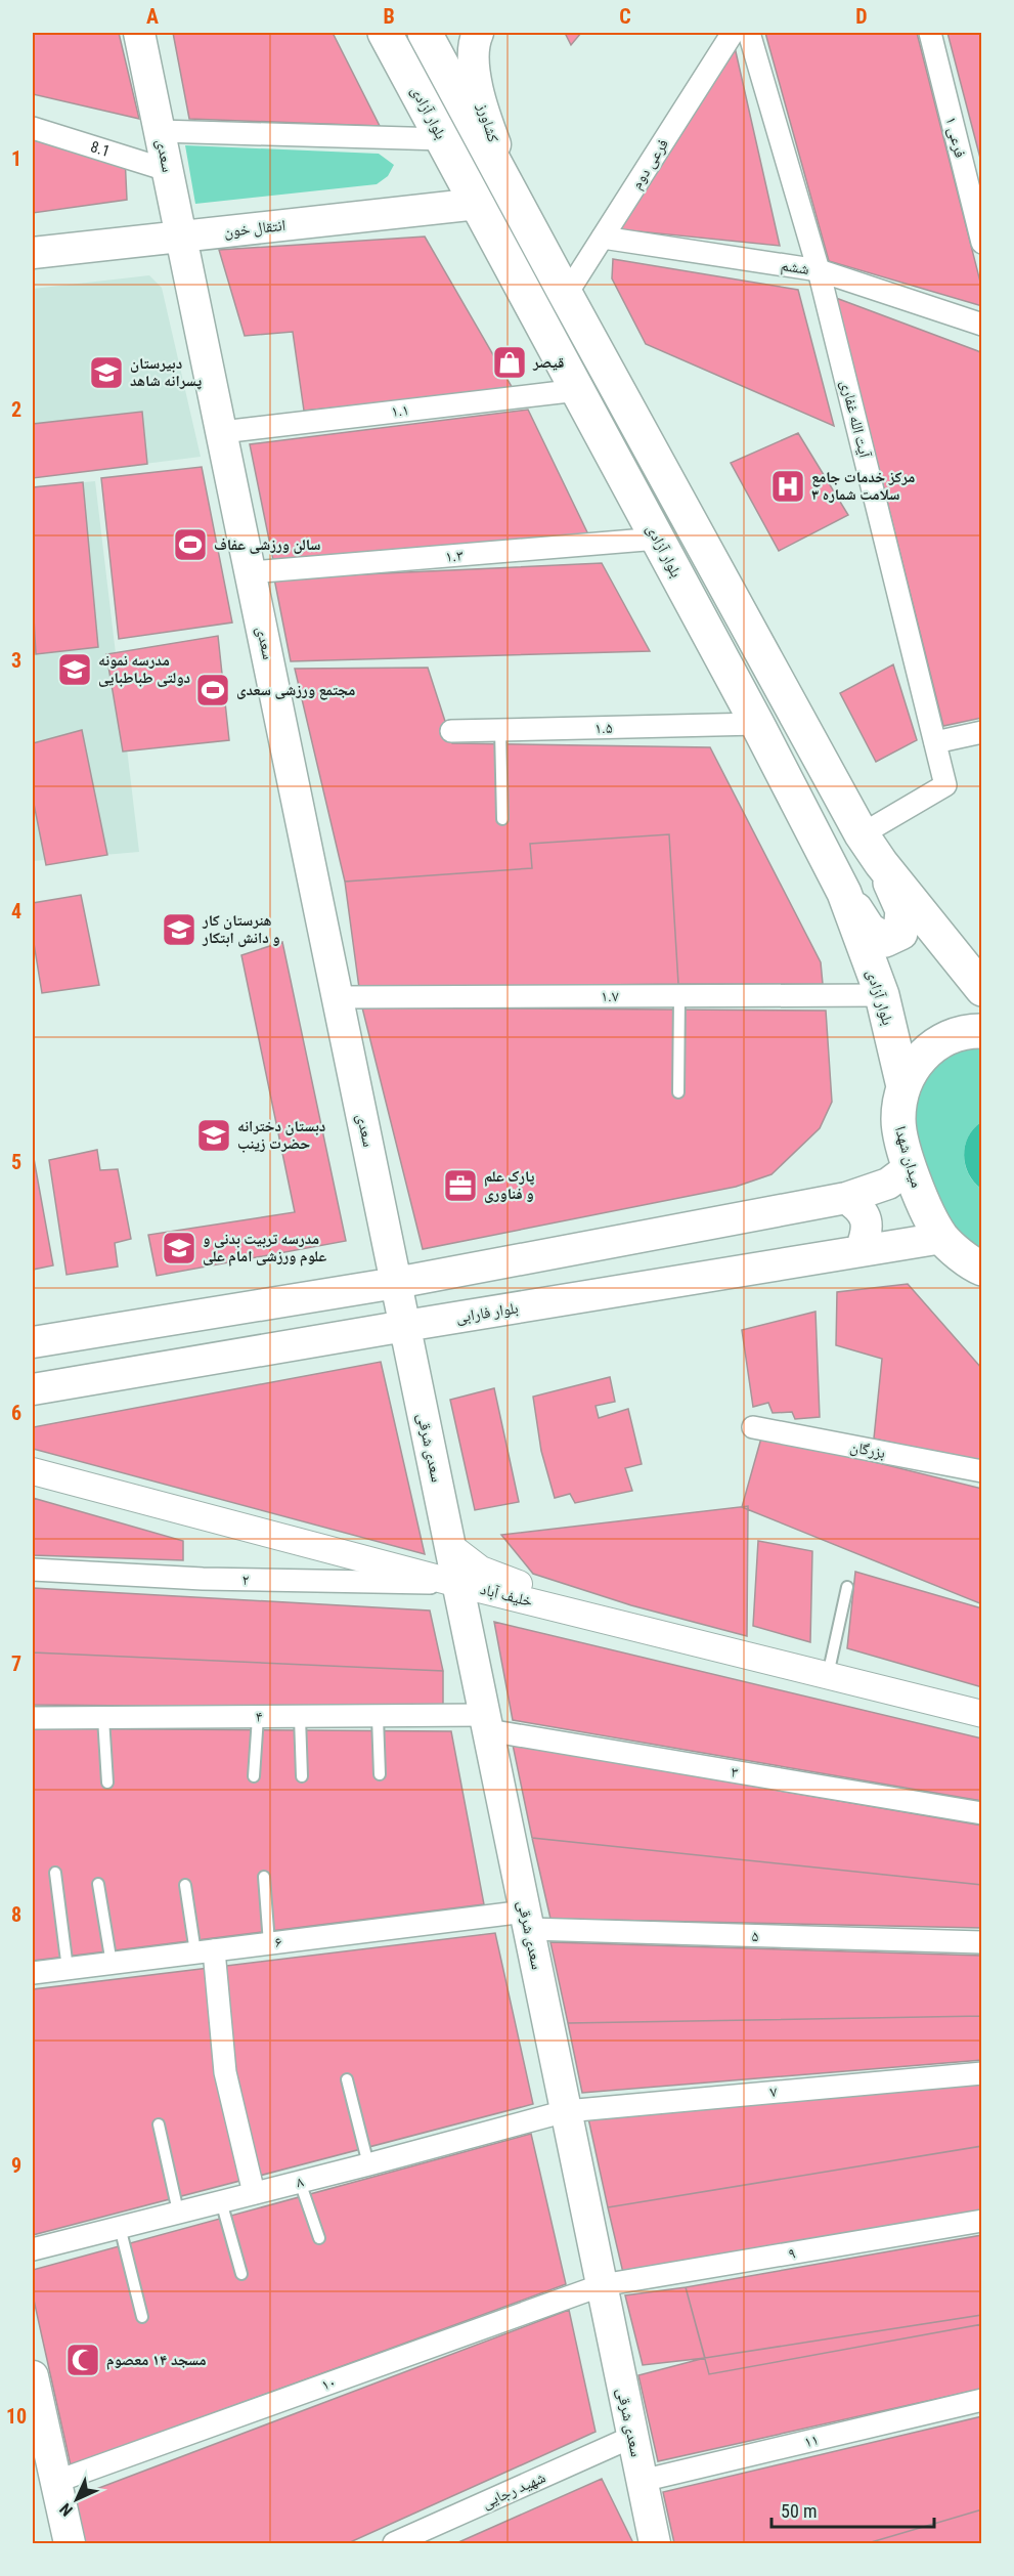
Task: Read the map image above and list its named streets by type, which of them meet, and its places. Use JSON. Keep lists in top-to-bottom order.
{
  "streets": {
    "main road": [
      "بلوار آزادی",
      "کشاورز",
      "سعدی",
      "انتقال خون",
      "میدان شهدا",
      "بلوار فارابی",
      "سعدی شرقی"
    ],
    "street": [
      "فرعی ۱",
      "8.1",
      "فرعی دوم",
      "ششم",
      "۱.۱",
      "آیت الله غفاری",
      "۱.۳",
      "۱.۵",
      "۱.۷",
      "بزرگان",
      "۲",
      "خلیف آباد",
      "۴",
      "۳",
      "۵",
      "۶",
      "۷",
      "۸",
      "۹",
      "۱۰",
      "۱۱",
      "شهید رجایی"
    ]
  },
  "crossings": [
    ["بلوار آزادی", "انتقال خون"],
    ["بلوار آزادی", "۱.۱"],
    ["بلوار آزادی", "۱.۳"],
    ["بلوار آزادی", "۱.۵"],
    ["بلوار آزادی", "۱.۷"],
    ["بلوار آزادی", "میدان شهدا"],
    ["8.1", "سعدی"],
    ["سعدی", "انتقال خون"],
    ["سعدی", "۱.۱"],
    ["سعدی", "۱.۳"],
    ["سعدی", "۱.۷"],
    ["سعدی", "بلوار فارابی"],
    ["سعدی", "سعدی شرقی"],
    ["فرعی دوم", "ششم"],
    ["ششم", "آیت الله غفاری"],
    ["میدان شهدا", "بلوار فارابی"],
    ["بلوار فارابی", "سعدی شرقی"],
    ["سعدی شرقی", "۲"],
    ["سعدی شرقی", "خلیف آباد"],
    ["سعدی شرقی", "۴"],
    ["سعدی شرقی", "۳"],
    ["سعدی شرقی", "۵"],
    ["سعدی شرقی", "۶"],
    ["سعدی شرقی", "۷"],
    ["سعدی شرقی", "۸"],
    ["سعدی شرقی", "۹"],
    ["سعدی شرقی", "۱۰"],
    ["سعدی شرقی", "۱۱"],
    ["سعدی شرقی", "شهید رجایی"],
    ["۲", "خلیف آباد"],
    ["۴", "۳"],
    ["۵", "۶"],
    ["۷", "۸"],
    ["۹", "۱۰"]
  ],
  "places": {
    "shop": ["قیصر"],
    "school or university": [
      "دبیرستان پسرانه شاهد",
      "مدرسه نمونه دولتی طباطبایی",
      "هنرستان کار و دانش ابتکار",
      "دبستان دخترانه حضرت زینب",
      "مدرسه تربیت بدنی و علوم ورزشی امام علی"
    ],
    "hospital": ["مرکز خدمات جامع سلامت شماره ۳"],
    "sports": ["سالن ورزشی عفاف", "مجتمع ورزشی سعدی"],
    "office": ["پارک علم و فناوری"],
    "mosque": ["مسجد ۱۴ معصوم"]
  },
  "scale_bar": "50 m",
  "north": "bottom left",
  "grid": {
    "columns": [
      "A",
      "B",
      "C",
      "D"
    ],
    "rows": [
      "1",
      "2",
      "3",
      "4",
      "5",
      "6",
      "7",
      "8",
      "9",
      "10"
    ]
  }
}
